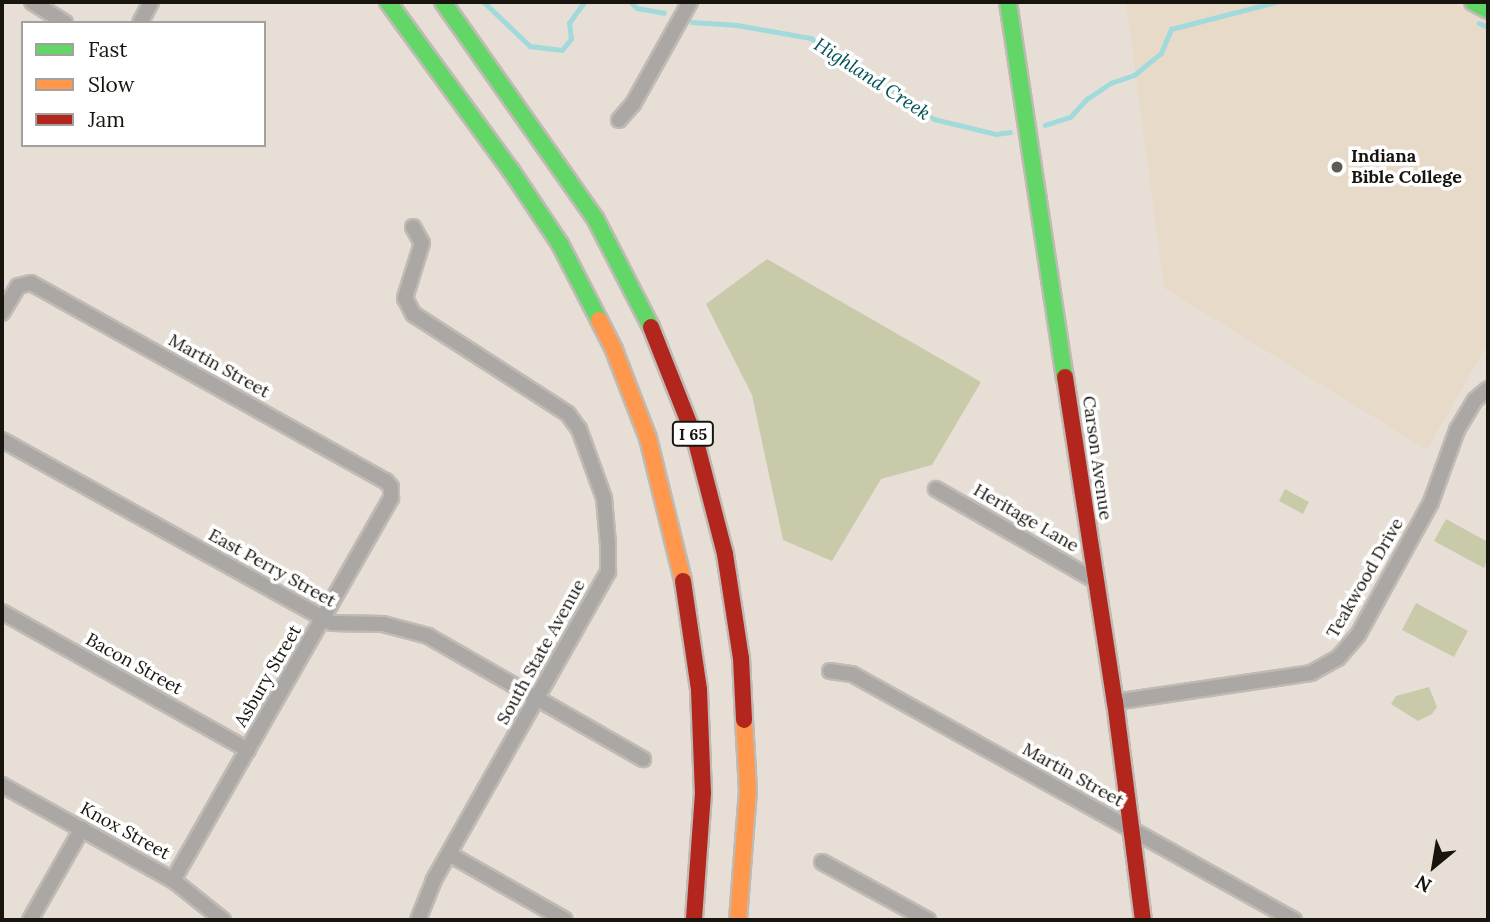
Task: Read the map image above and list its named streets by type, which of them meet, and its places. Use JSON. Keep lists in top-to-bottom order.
{
  "streets": {
    "main road": ["I 65", "Carson Avenue"],
    "street": [
      "Martin Street",
      "Heritage Lane",
      "East Perry Street",
      "Teakwood Drive",
      "South State Avenue",
      "Bacon Street",
      "Asbury Street",
      "Knox Street"
    ]
  },
  "crossings": [
    ["Martin Street", "Carson Avenue"],
    ["Martin Street", "Asbury Street"],
    ["Carson Avenue", "Heritage Lane"],
    ["Carson Avenue", "Teakwood Drive"],
    ["East Perry Street", "South State Avenue"],
    ["East Perry Street", "Asbury Street"],
    ["Bacon Street", "Asbury Street"],
    ["Asbury Street", "Knox Street"]
  ],
  "water": ["Highland Creek"],
  "places": ["Indiana Bible College"],
  "legend": ["Fast", "Slow", "Jam"],
  "north": "bottom left"
}
